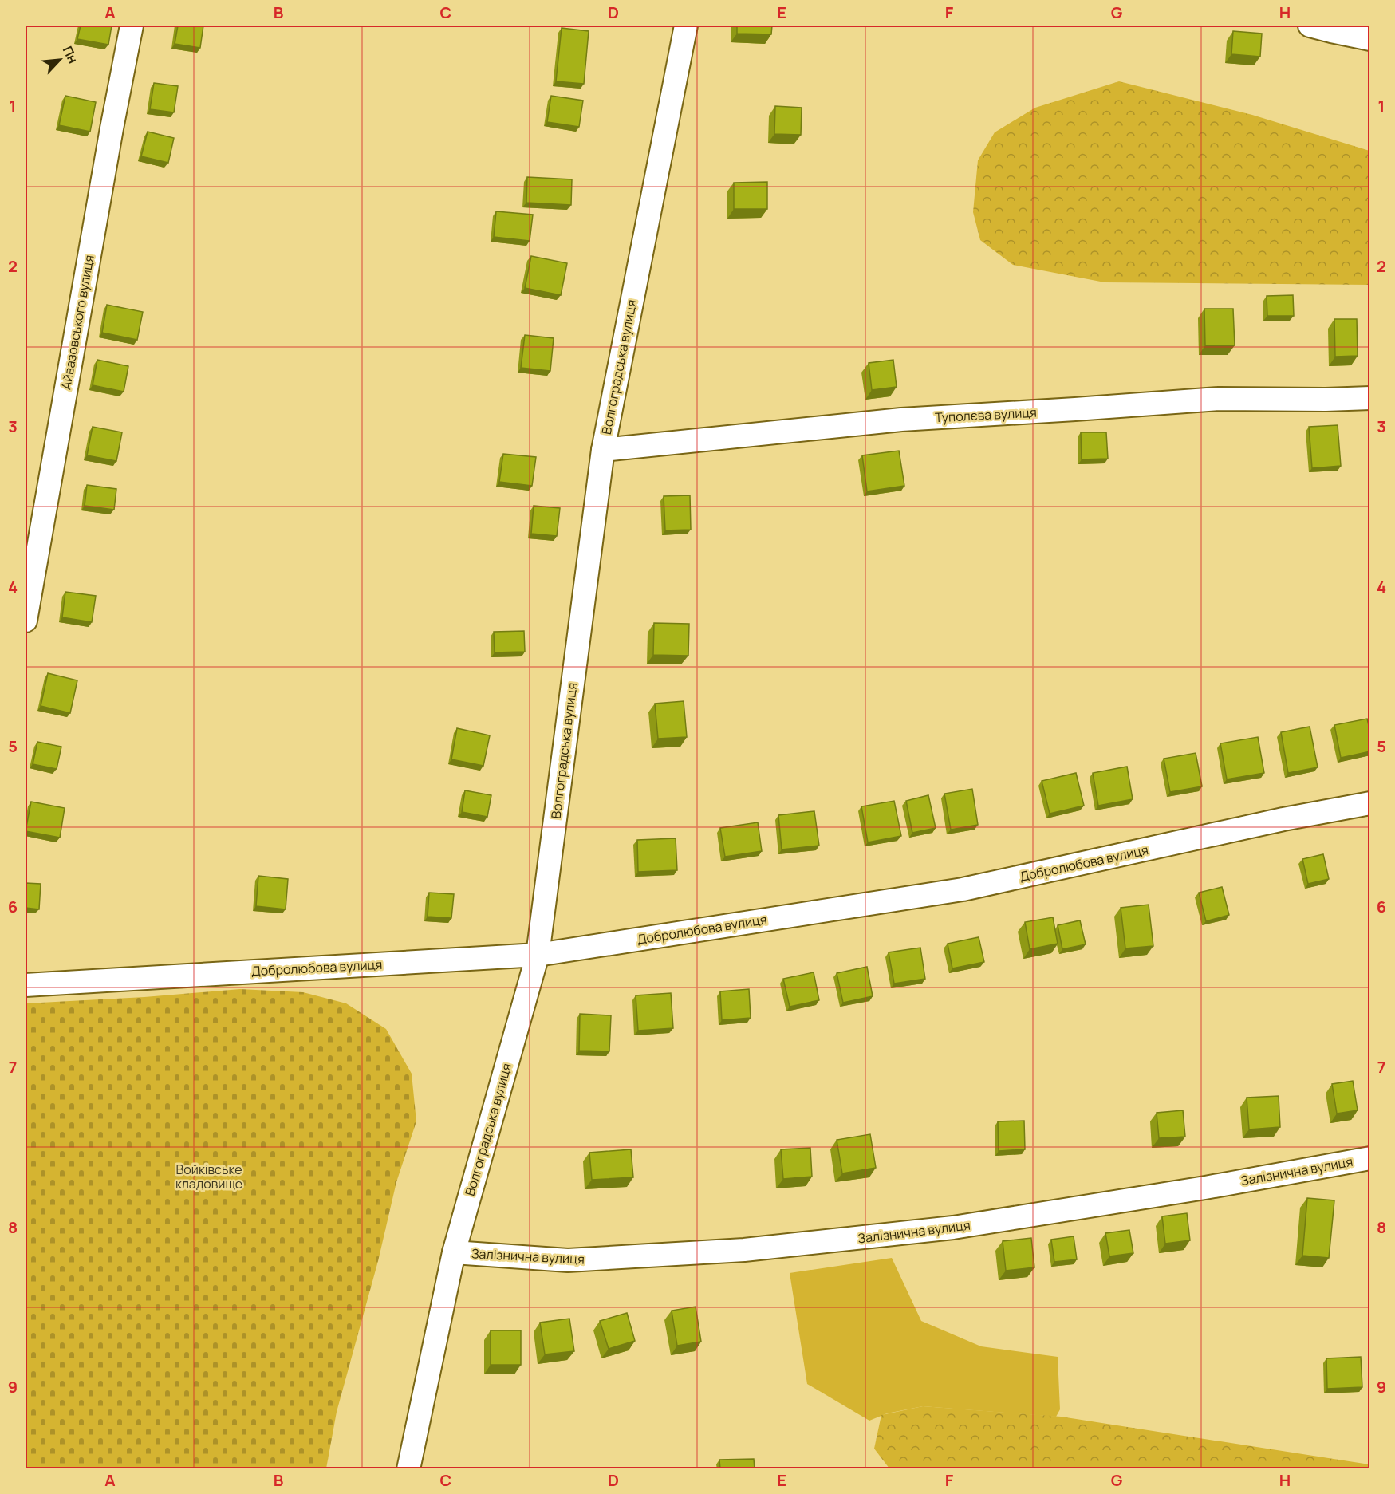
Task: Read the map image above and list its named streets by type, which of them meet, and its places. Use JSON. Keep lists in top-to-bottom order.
{
  "streets": {
    "street": [
      "Айвазовського вулиця",
      "Волгоградська вулиця",
      "Туполєва вулиця",
      "Добролюбова вулиця",
      "Залізнична вулиця"
    ]
  },
  "crossings": [
    ["Волгоградська вулиця", "Туполєва вулиця"],
    ["Волгоградська вулиця", "Добролюбова вулиця"],
    ["Волгоградська вулиця", "Залізнична вулиця"]
  ],
  "parks": ["Войківське кладовище"],
  "north": "top right",
  "grid": {
    "columns": [
      "A",
      "B",
      "C",
      "D",
      "E",
      "F",
      "G",
      "H"
    ],
    "rows": [
      "1",
      "2",
      "3",
      "4",
      "5",
      "6",
      "7",
      "8",
      "9"
    ]
  }
}
